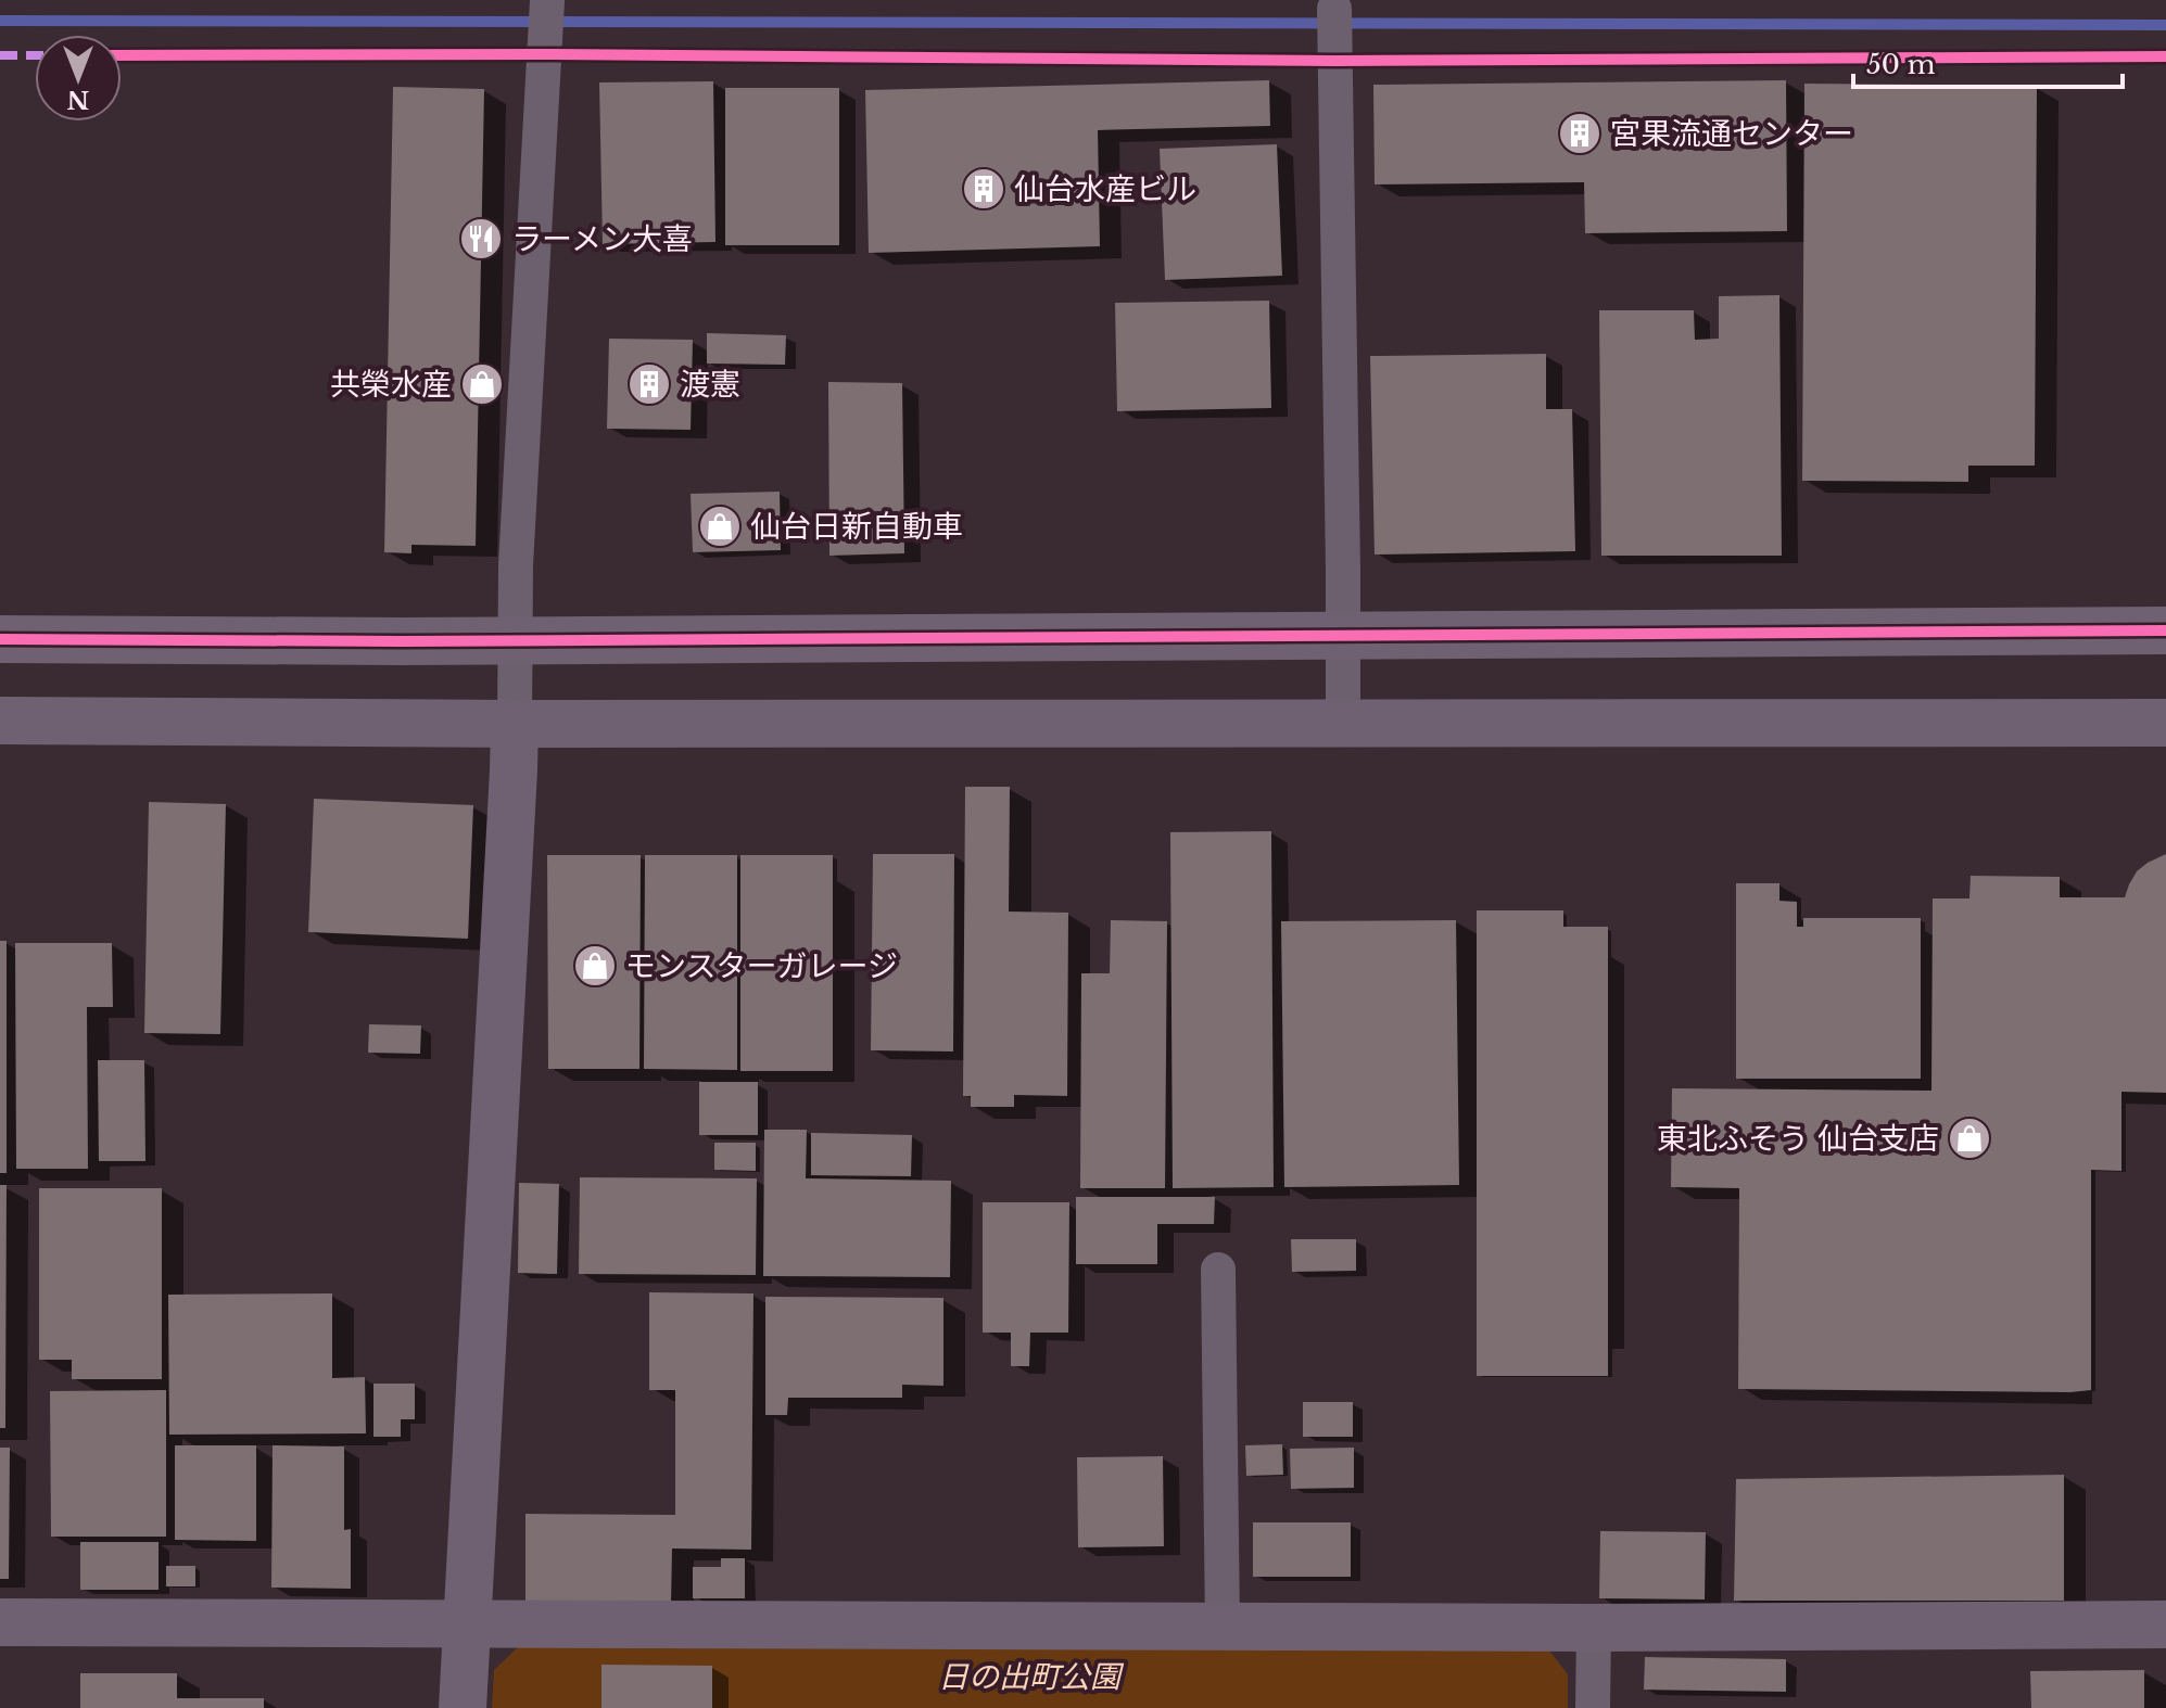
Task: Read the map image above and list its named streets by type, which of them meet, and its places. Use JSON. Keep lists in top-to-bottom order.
{
  "parks": ["日の出町公園"],
  "places": {
    "building": ["宮果流通センター", "仙台水産ビル", "渡憲"],
    "restaurant": ["ラーメン大喜"],
    "shop": [
      "共榮水産",
      "仙台日新自動車",
      "モンスターガレージ",
      "東北ふそう 仙台支店"
    ]
  },
  "scale_bar": "50 m",
  "north": "bottom"
}
